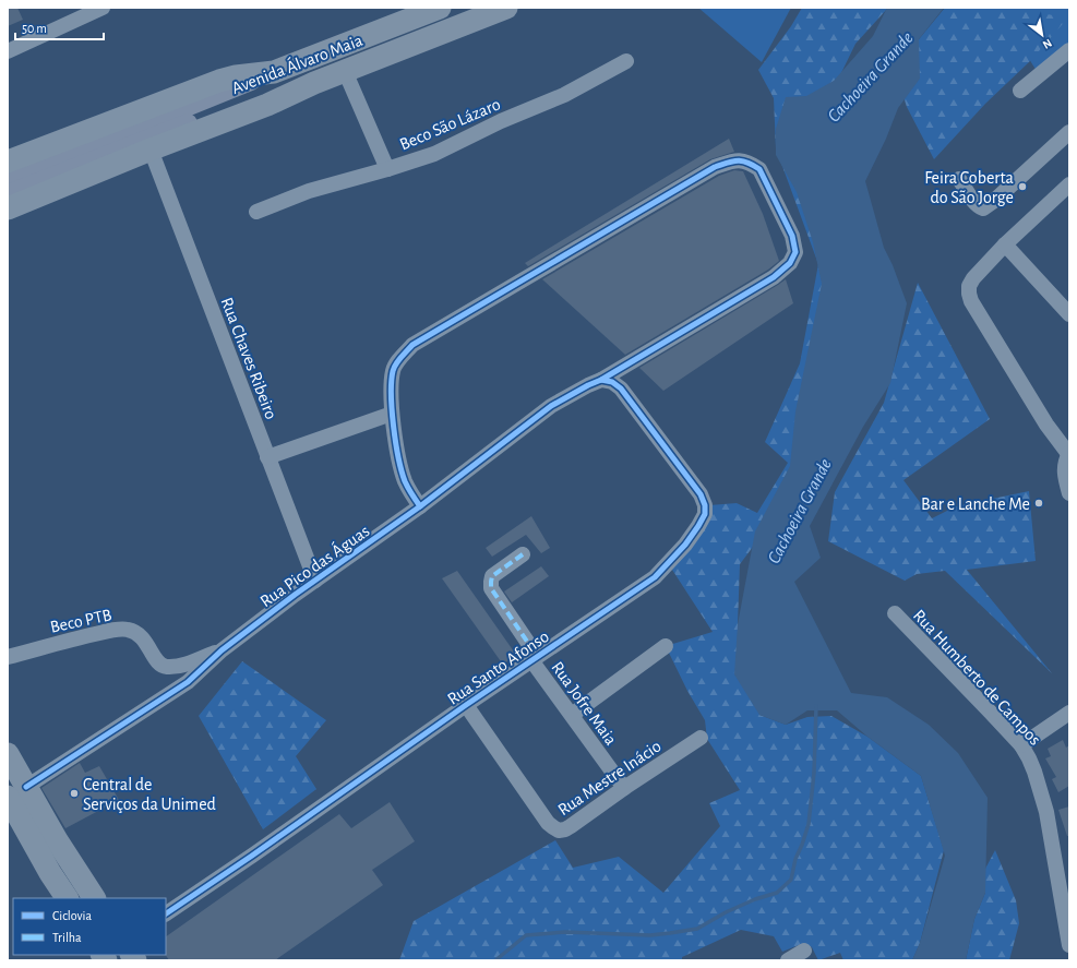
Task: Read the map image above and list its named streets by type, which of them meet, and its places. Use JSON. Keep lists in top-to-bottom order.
{
  "streets": {
    "highway": ["Avenida Álvaro Maia"],
    "street": [
      "Beco São Lázaro",
      "Rua Chaves Ribeiro",
      "Rua Pico das Águas",
      "Beco PTB",
      "Rua Santo Afonso",
      "Rua Humberto de Campos",
      "Rua Jofre Maia",
      "Rua Mestre Inácio"
    ]
  },
  "crossings": [
    ["Avenida Álvaro Maia", "Rua Chaves Ribeiro"],
    ["Rua Chaves Ribeiro", "Rua Pico das Águas"],
    ["Rua Pico das Águas", "Beco PTB"],
    ["Rua Pico das Águas", "Rua Santo Afonso"],
    ["Rua Santo Afonso", "Rua Jofre Maia"],
    ["Rua Santo Afonso", "Rua Mestre Inácio"],
    ["Rua Jofre Maia", "Rua Mestre Inácio"]
  ],
  "water": ["Cachoeira Grande"],
  "places": ["Feira Coberta do São Jorge", "Bar e Lanche Me", "Central de Serviços da Unimed"],
  "legend": ["Ciclovia", "Trilha"],
  "scale_bar": "50 m",
  "north": "bottom right"
}
